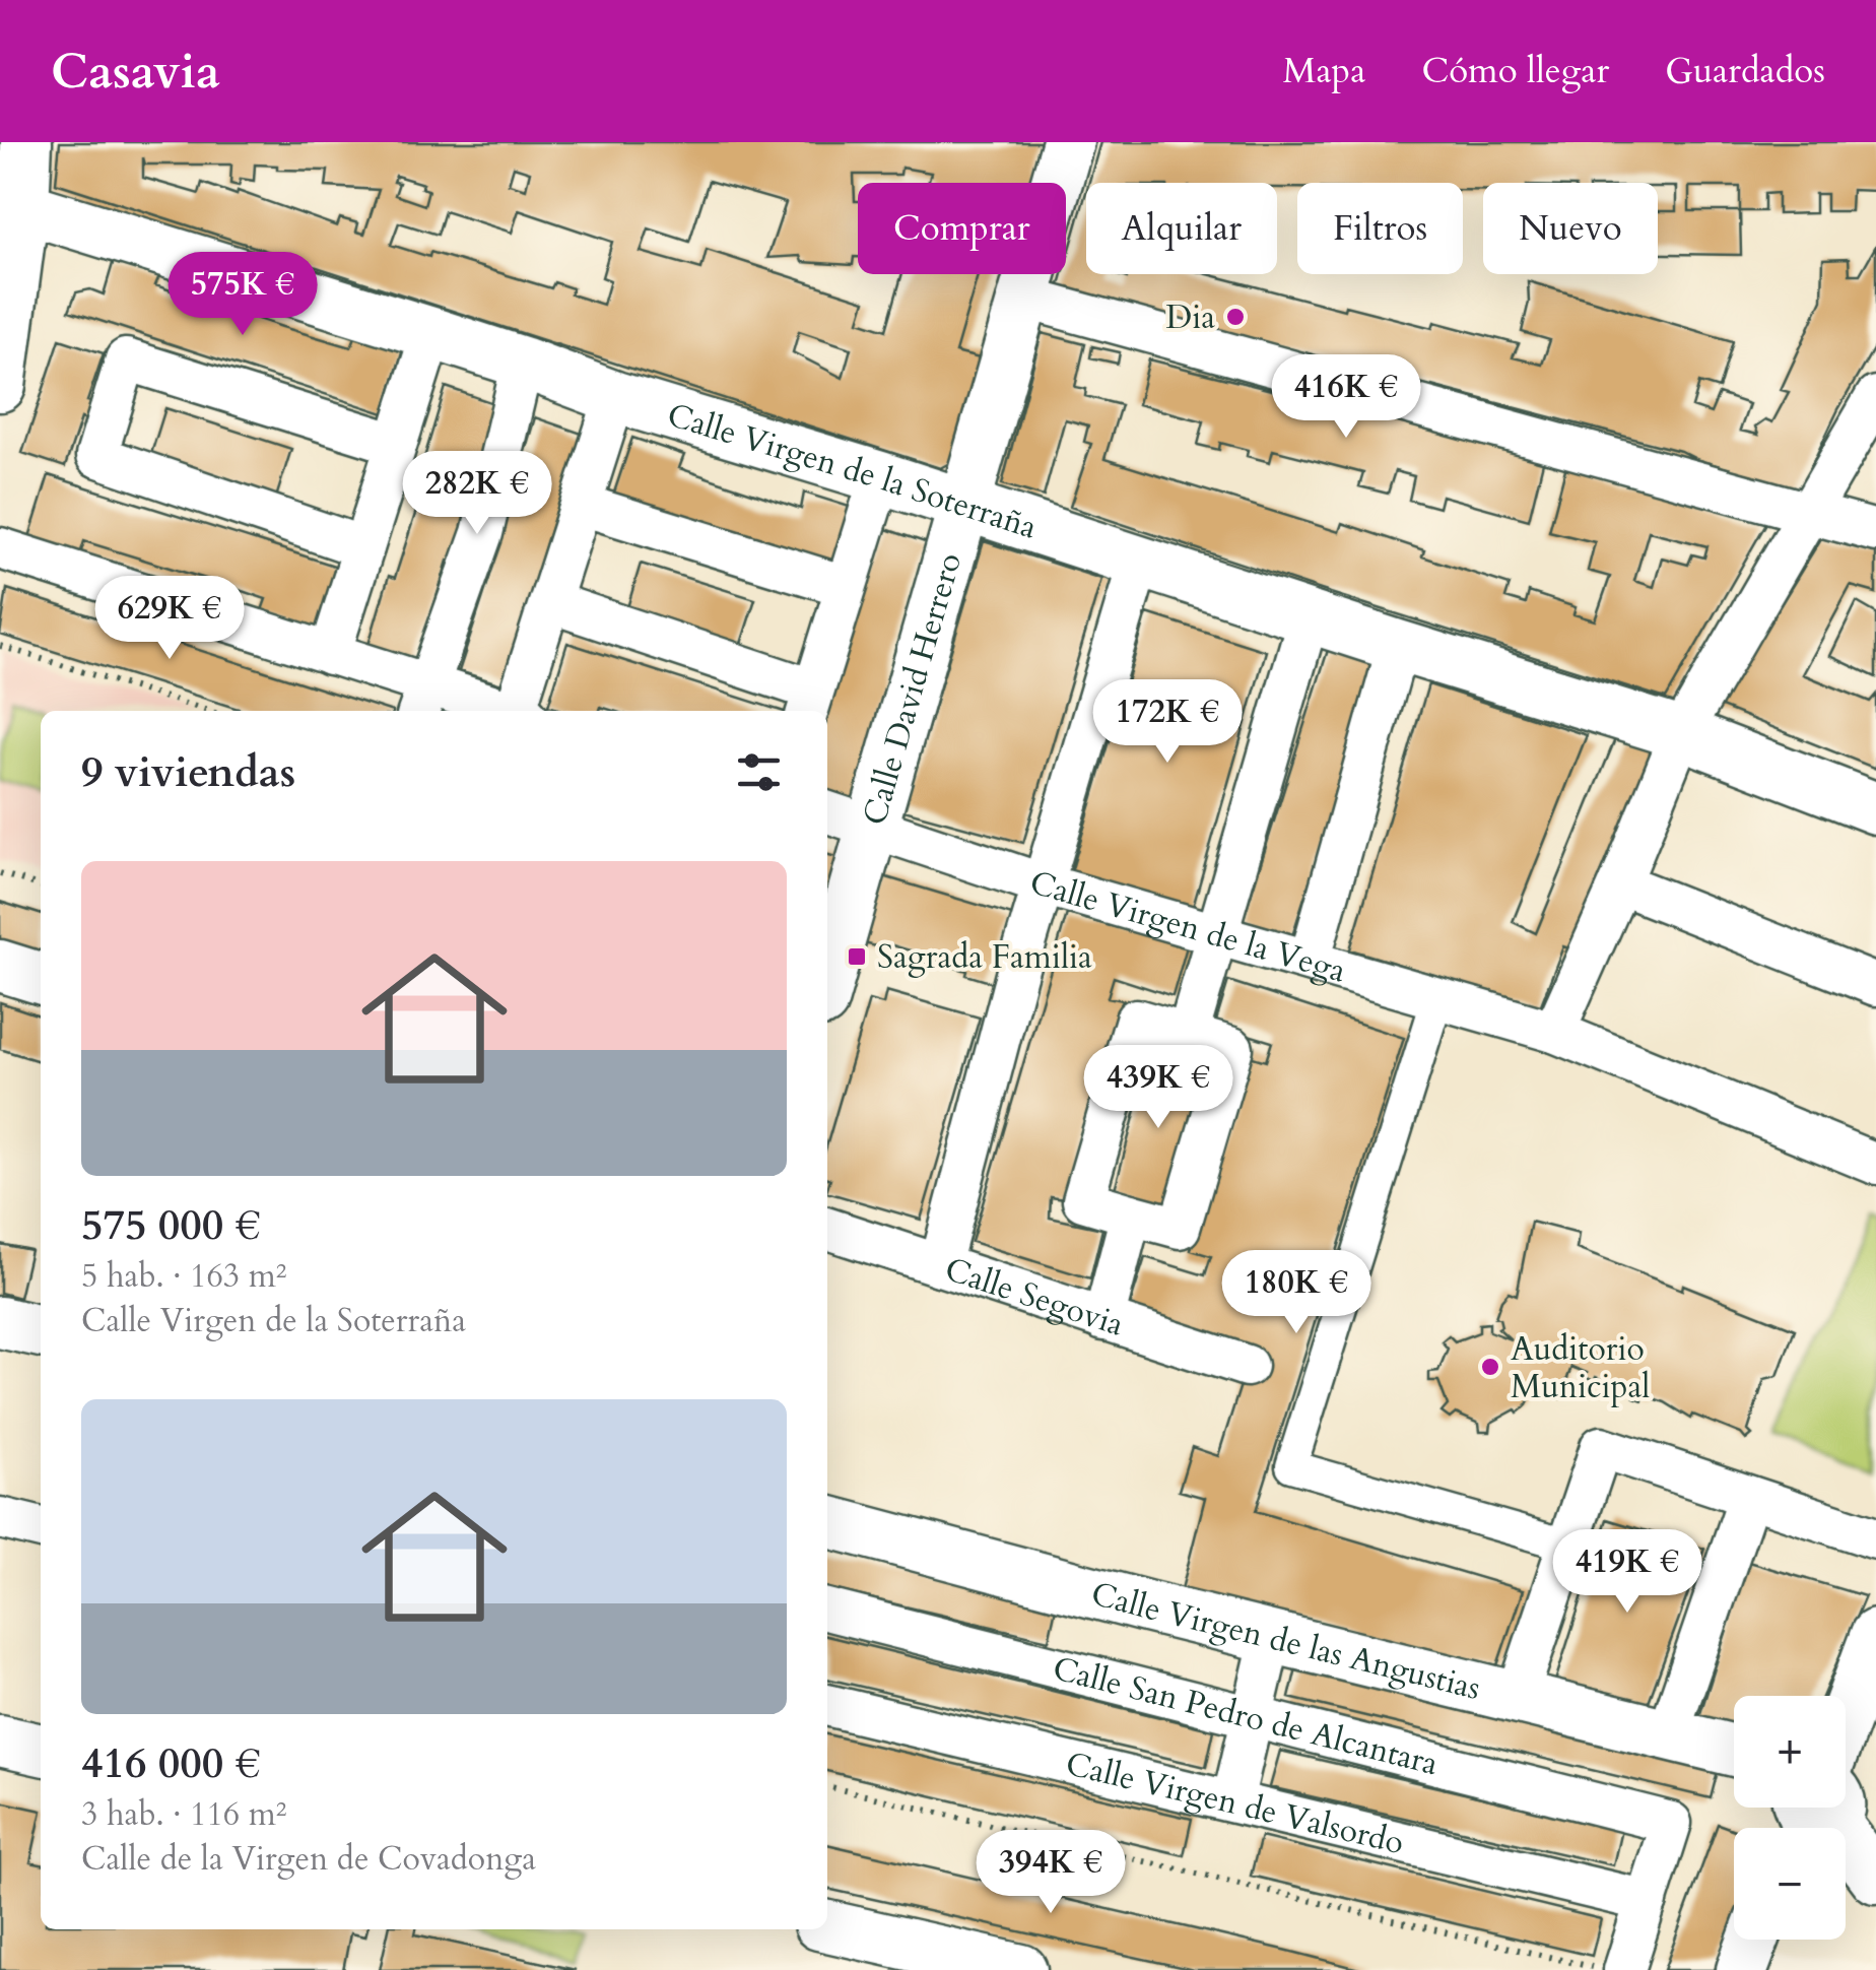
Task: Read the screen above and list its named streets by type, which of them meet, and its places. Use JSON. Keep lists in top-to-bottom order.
{
  "streets": {
    "street": [
      "Calle Virgen de la Soterraña",
      "Calle David Herrero",
      "Calle Virgen de la Vega",
      "Calle Segovia",
      "Calle Virgen de las Angustias",
      "Calle San Pedro de Alcantara",
      "Calle Virgen de Valsordo"
    ]
  },
  "crossings": [
    ["Calle Virgen de la Soterraña", "Calle David Herrero"],
    ["Calle David Herrero", "Calle Virgen de la Vega"],
    ["Calle San Pedro de Alcantara", "Calle Virgen de Valsordo"]
  ],
  "places": {
    "other": ["Dia", "Auditorio Municipal"],
    "transit": ["Sagrada Familia"]
  },
  "page": {
    "header": "Casavia",
    "nav": ["Mapa", "Cómo llegar", "Guardados"],
    "chip": [
      "Comprar",
      "Alquilar",
      "Filtros",
      "Nuevo"
    ],
    "price": [
      "575K €",
      "416K €",
      "282K €",
      "629K €",
      "172K €",
      "439K €",
      "180K €",
      "419K €",
      "394K €"
    ],
    "heading": "9 viviendas",
    "list": [
      {
        "name": "575 000 €",
        "note": "5 hab. · 163 m² · Calle Virgen de la Soterraña"
      },
      {
        "name": "416 000 €",
        "note": "3 hab. · 116 m² · Calle de la Virgen de Covadonga"
      }
    ],
    "map_buttons": ["+", "−"]
  }
}
